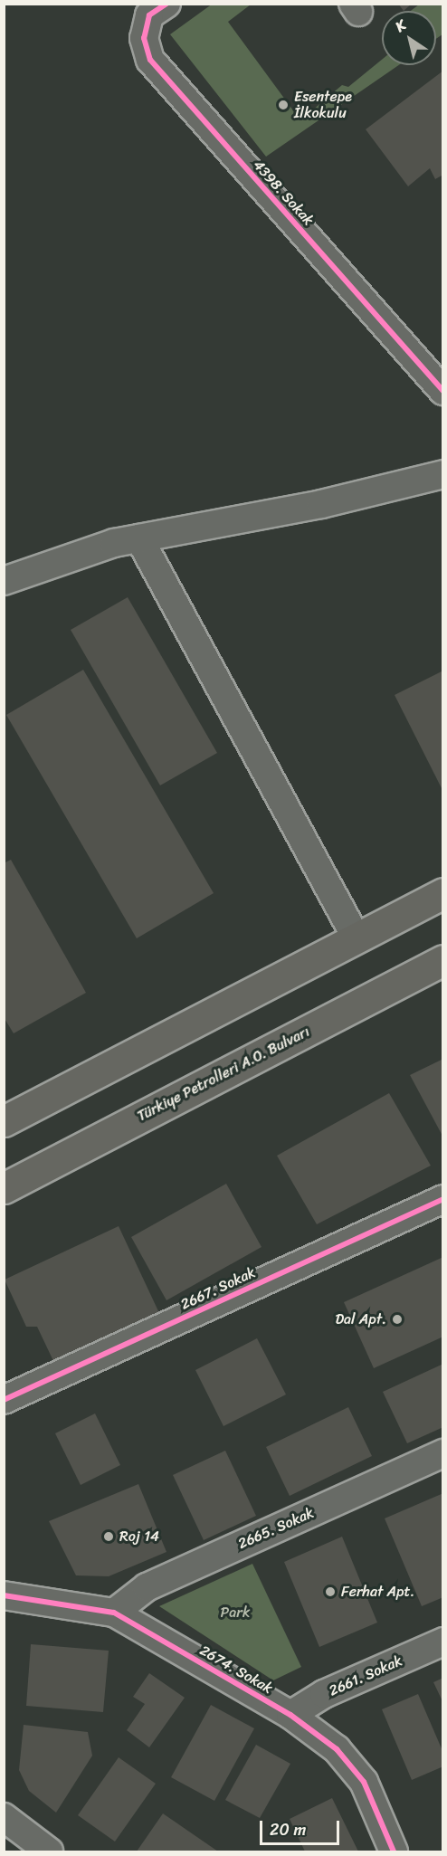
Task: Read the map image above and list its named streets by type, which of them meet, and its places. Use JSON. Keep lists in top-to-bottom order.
{
  "streets": {
    "highway": ["Türkiye Petrolleri A.O. Bulvarı"],
    "street": [
      "4398. Sokak",
      "2667. Sokak",
      "2665. Sokak",
      "2674. Sokak",
      "2661. Sokak"
    ]
  },
  "crossings": [
    ["2665. Sokak", "2674. Sokak"],
    ["2674. Sokak", "2661. Sokak"]
  ],
  "parks": ["Park"],
  "places": [
    "Esentepe İlkokulu",
    "Dal Apt.",
    "Roj 14",
    "Ferhat Apt."
  ],
  "scale_bar": "20 m",
  "north": "top left"
}
